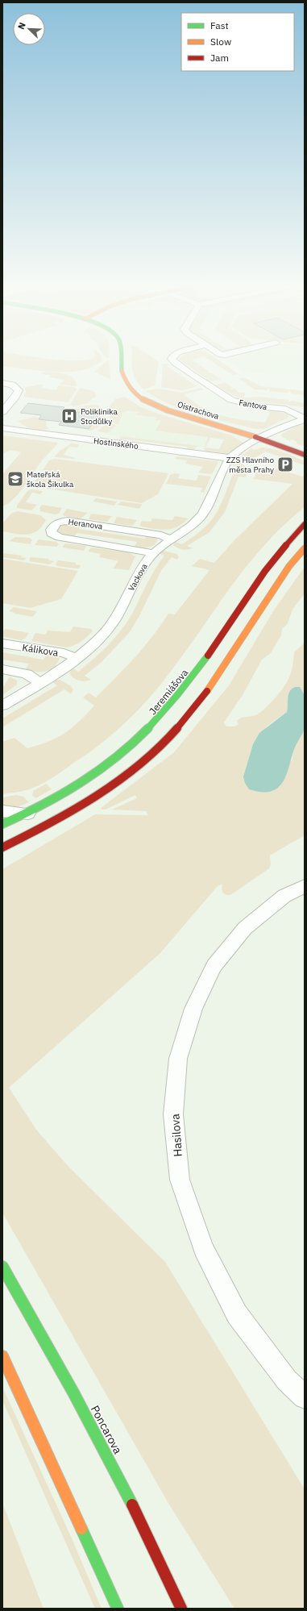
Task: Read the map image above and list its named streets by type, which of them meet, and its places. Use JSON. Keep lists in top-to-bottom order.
{
  "streets": {
    "main road": ["Oistrachova", "Jeremiášova", "Poncarova"],
    "street": [
      "Fantova",
      "Hostinského",
      "Heranova",
      "Vackova",
      "Kálikova",
      "Hasilova"
    ]
  },
  "crossings": [
    ["Fantova", "Oistrachova"],
    ["Hostinského", "Vackova"],
    ["Heranova", "Vackova"],
    ["Vackova", "Kálikova"]
  ],
  "places": {
    "hospital": ["Poliklinika Stodůlky"],
    "parking": ["ZZS Hlavního města Prahy"],
    "school or university": ["Mateřská škola Šikulka"]
  },
  "legend": ["Fast", "Slow", "Jam"],
  "north": "top left"
}
